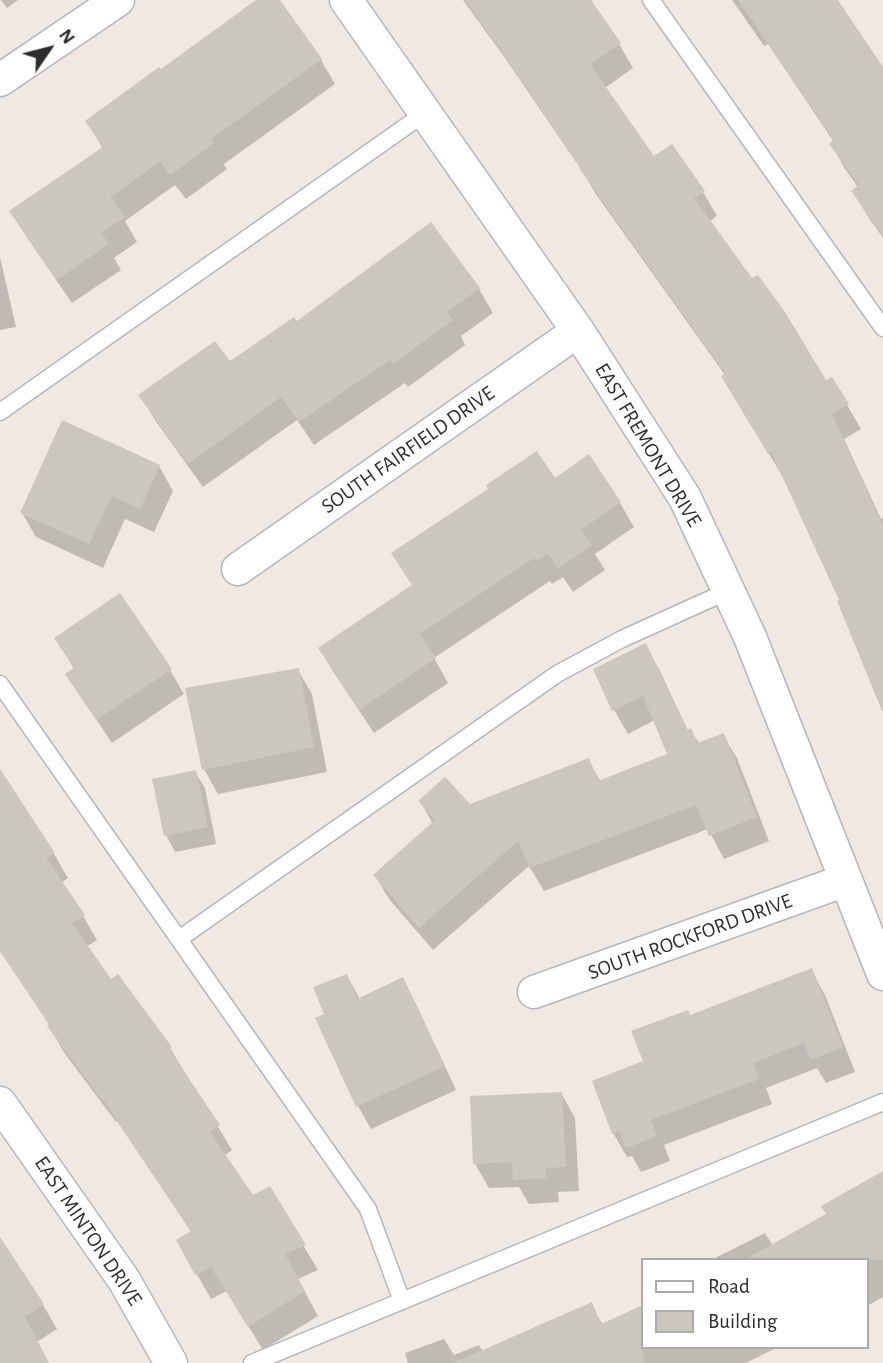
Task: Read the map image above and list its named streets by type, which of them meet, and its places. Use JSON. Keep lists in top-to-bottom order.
{
  "streets": {
    "street": [
      "EAST FREMONT DRIVE",
      "SOUTH FAIRFIELD DRIVE",
      "SOUTH ROCKFORD DRIVE",
      "EAST MINTON DRIVE"
    ]
  },
  "crossings": [
    ["EAST FREMONT DRIVE", "SOUTH FAIRFIELD DRIVE"],
    ["EAST FREMONT DRIVE", "SOUTH ROCKFORD DRIVE"]
  ],
  "legend": ["Road", "Building"],
  "north": "top right"
}
